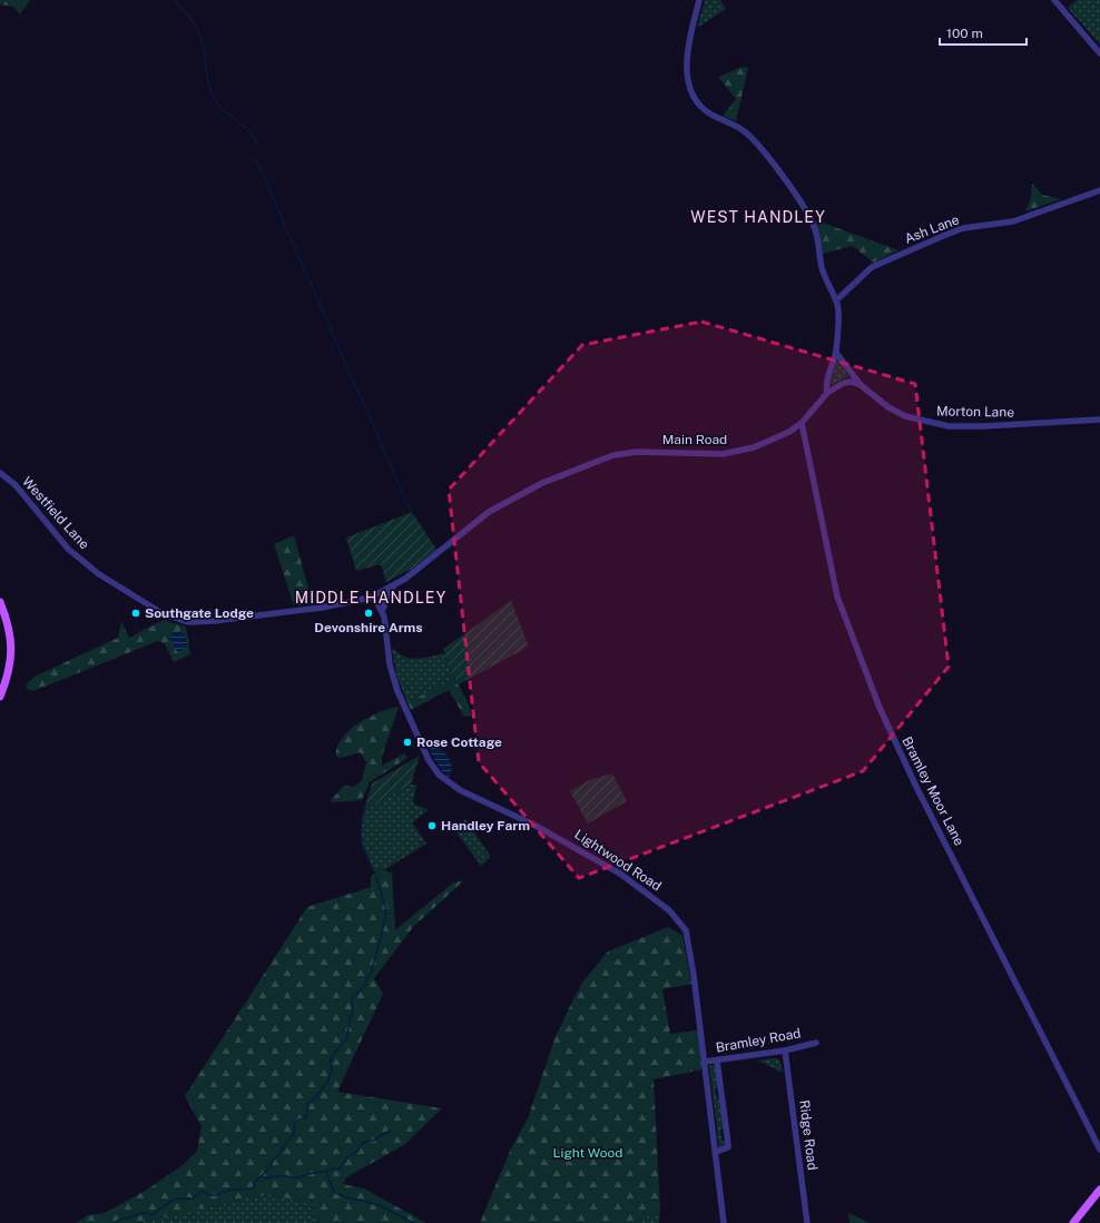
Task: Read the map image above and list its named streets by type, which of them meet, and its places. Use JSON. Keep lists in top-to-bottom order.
{
  "streets": {
    "street": [
      "Ash Lane",
      "Morton Lane",
      "Main Road",
      "Westfield Lane",
      "Bramley Moor Lane",
      "Lightwood Road",
      "Bramley Road",
      "Ridge Road"
    ]
  },
  "crossings": [
    ["Main Road", "Westfield Lane"],
    ["Main Road", "Bramley Moor Lane"],
    ["Lightwood Road", "Bramley Road"],
    ["Bramley Road", "Ridge Road"]
  ],
  "districts": ["WEST HANDLEY", "MIDDLE HANDLEY"],
  "parks": ["Light Wood"],
  "places": [
    "Southgate Lodge",
    "Devonshire Arms",
    "Rose Cottage",
    "Handley Farm"
  ],
  "scale_bar": "100 m"
}
